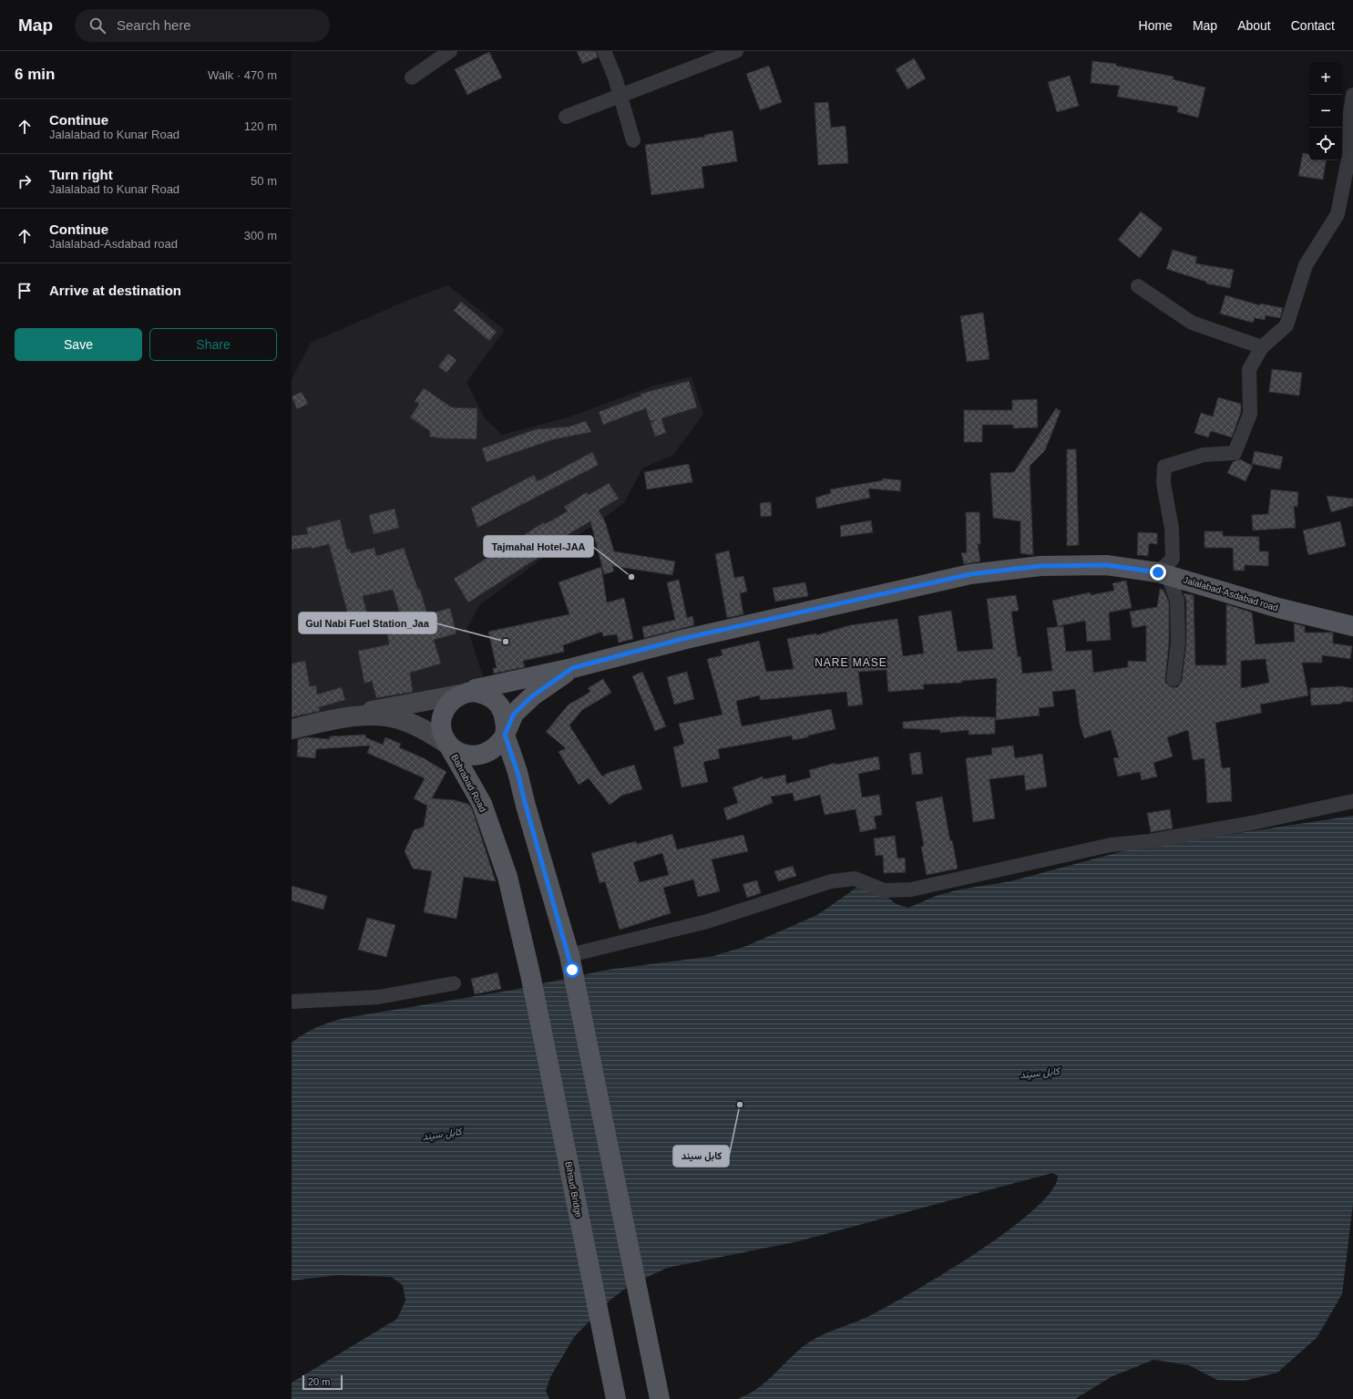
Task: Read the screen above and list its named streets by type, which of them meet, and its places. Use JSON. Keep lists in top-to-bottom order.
{
  "streets": {
    "main road": ["Jalalabad-Asdabad road", "Bahrabad Road", "Bihsud Bridge"]
  },
  "crossings": [
    ["Jalalabad-Asdabad road", "Bahrabad Road"],
    ["Bahrabad Road", "Bihsud Bridge"]
  ],
  "districts": ["NARE MASE"],
  "water": ["کابل سيند"],
  "places": ["Tajmahal Hotel-JAA", "Gul Nabi Fuel Station_Jaa", "کابل سيند"],
  "scale_bar": "20 m",
  "page": {
    "header": "Map",
    "search": "Search here",
    "nav": [
      "Home",
      "Map",
      "About",
      "Contact"
    ],
    "heading": ["6 min", "Walk · 470 m"],
    "map_buttons": ["+", "−"],
    "list": [
      ["Continue", "Jalalabad to Kunar Road", "120 m"],
      ["Turn right", "Jalalabad to Kunar Road", "50 m"],
      ["Continue", "Jalalabad-Asdabad road", "300 m"],
      "Arrive at destination"
    ],
    "buttons": ["Save", "Share"],
    "scale": "20 m"
  }
}
